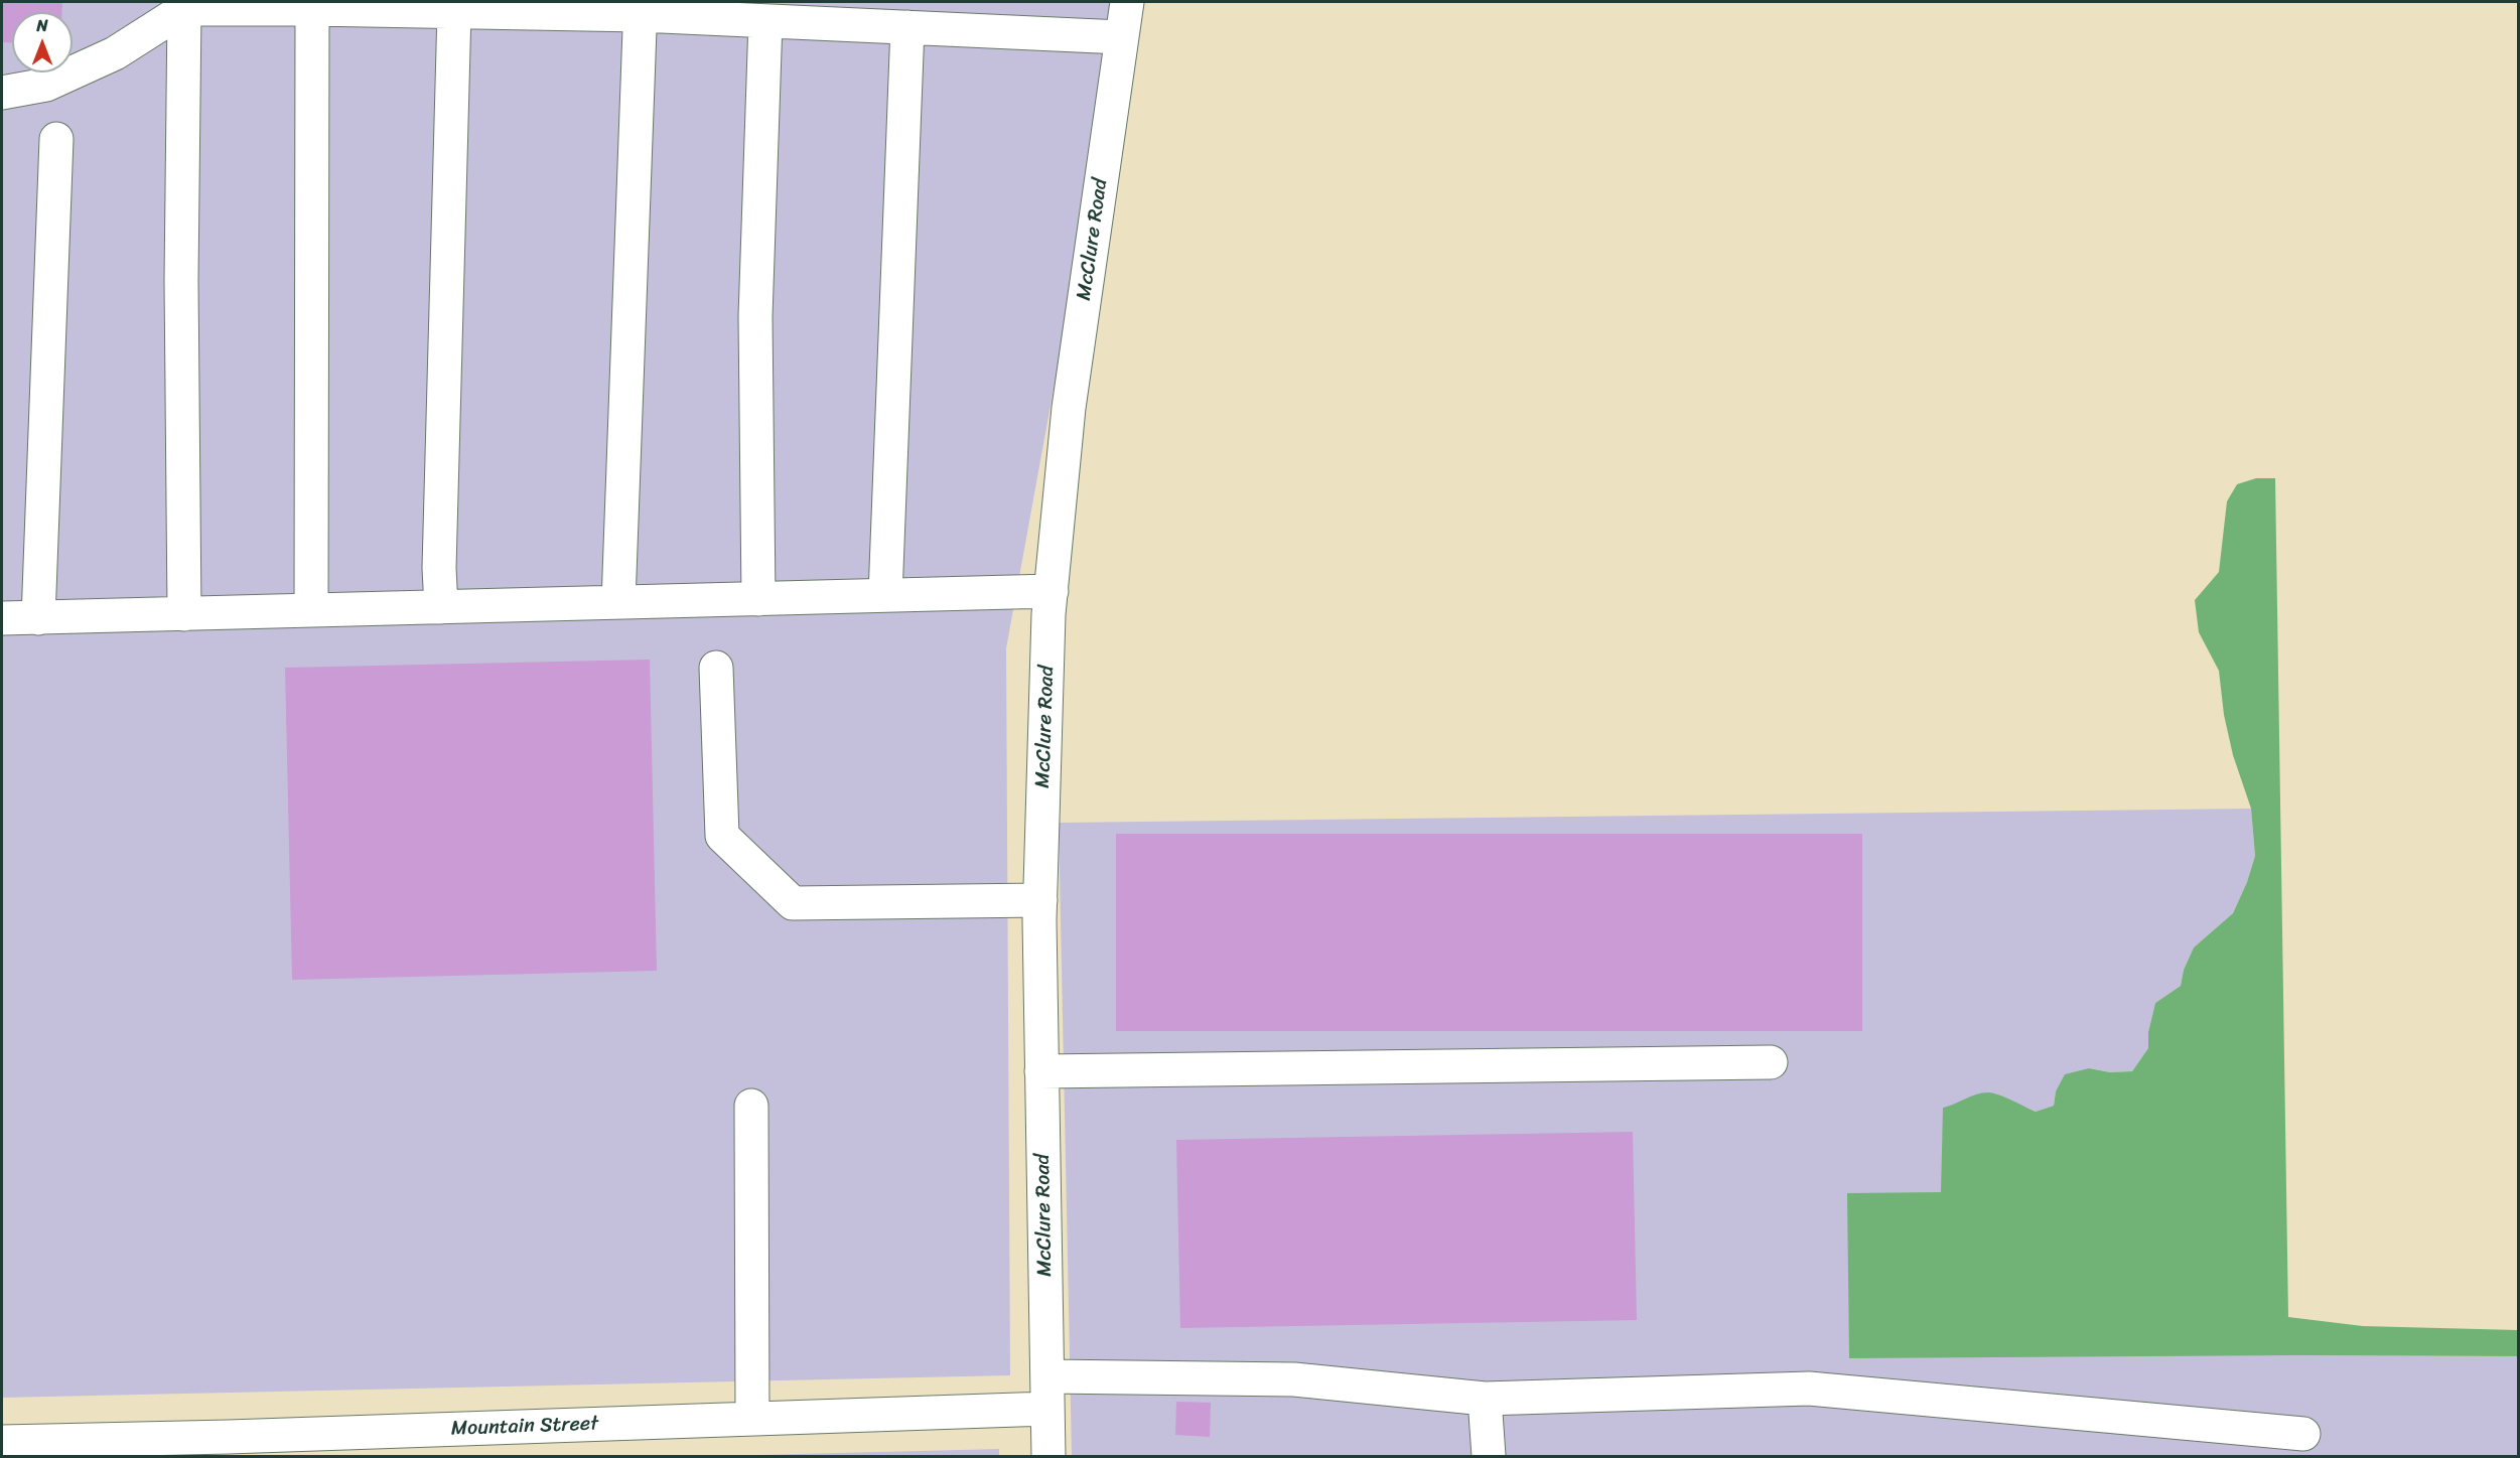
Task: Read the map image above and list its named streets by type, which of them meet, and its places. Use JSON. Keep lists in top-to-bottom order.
{
  "streets": {
    "street": ["McClure Road", "Mountain Street"]
  },
  "crossings": [
    ["McClure Road", "Mountain Street"]
  ],
  "north": "top"
}
